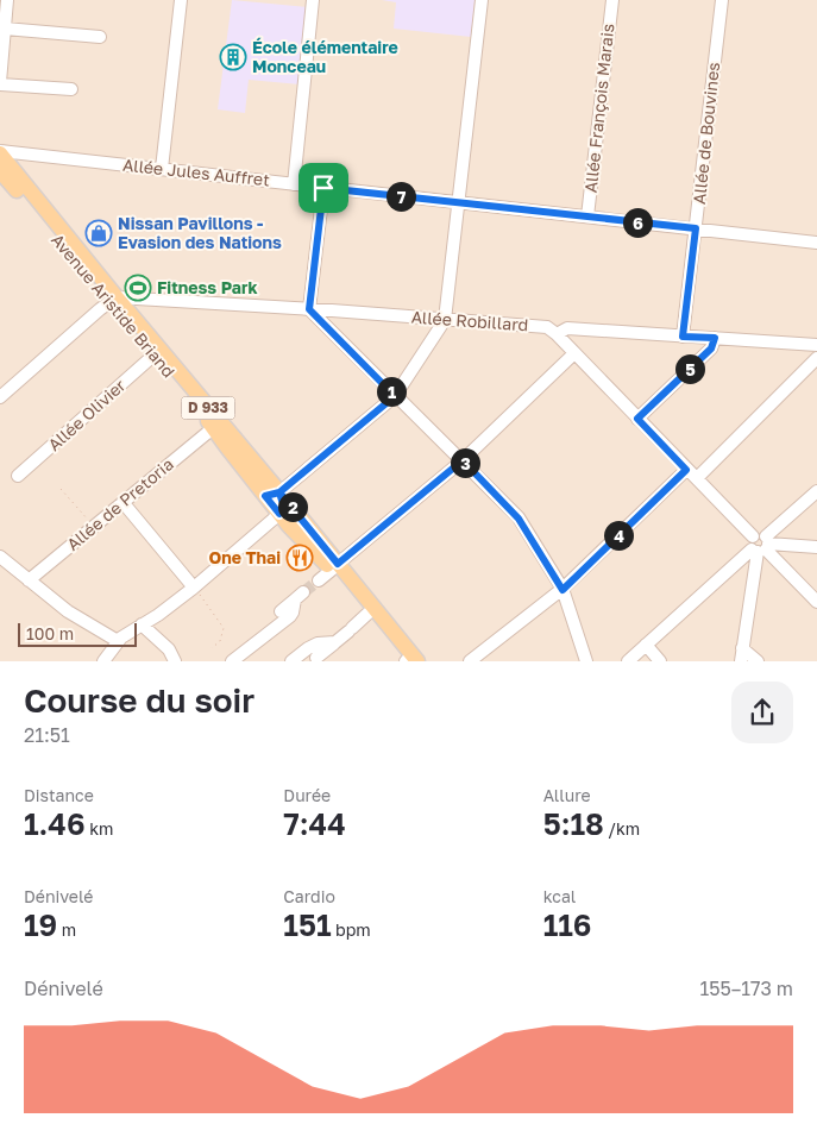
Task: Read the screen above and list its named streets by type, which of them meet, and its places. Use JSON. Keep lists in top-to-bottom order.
{
  "streets": {
    "main road": ["Avenue Aristide Briand", "D 933"],
    "street": [
      "Allée François Marais",
      "Allée de Bouvines",
      "Allée Jules Auffret",
      "Allée Robillard",
      "Allée Olivier",
      "Allée de Pretoria"
    ]
  },
  "crossings": [
    ["Allée François Marais", "Allée Jules Auffret"],
    ["Allée de Bouvines", "Allée Jules Auffret"],
    ["Allée de Bouvines", "Allée Robillard"],
    ["Allée Jules Auffret", "Avenue Aristide Briand"],
    ["Avenue Aristide Briand", "Allée Robillard"],
    ["Avenue Aristide Briand", "Allée Olivier"],
    ["Avenue Aristide Briand", "Allée de Pretoria"]
  ],
  "places": {
    "building": ["École élémentaire Monceau"],
    "shop": ["Nissan Pavillons - Evasion des Nations"],
    "sports": ["Fitness Park"],
    "restaurant": ["One Thai"]
  },
  "scale_bar": "100 m",
  "page": {
    "pins": [
      "7",
      "6",
      "5",
      "1",
      "3",
      "2",
      "4"
    ],
    "scale": "100 m",
    "heading": ["Course du soir", "21:51"],
    "stats": [
      ["Distance", "1.46 km"],
      ["Durée", "7:44"],
      ["Allure", "5:18 /km"],
      ["Dénivelé", "19 m"],
      ["Cardio", "151 bpm"],
      ["kcal", "116"]
    ],
    "chart": ["Dénivelé", "155–173 m"]
  }
}
